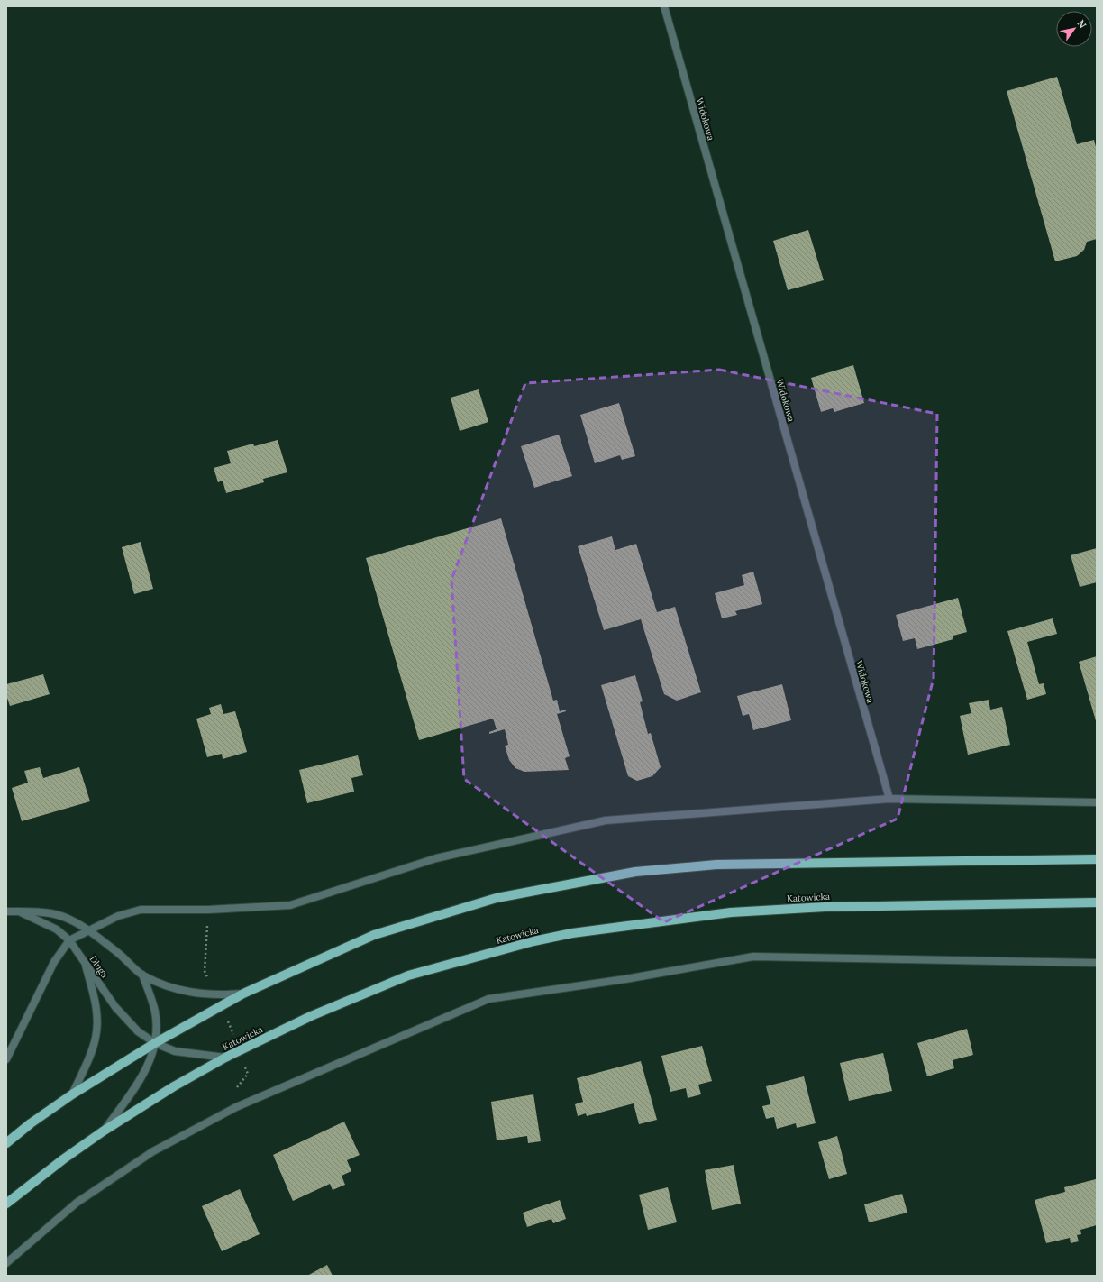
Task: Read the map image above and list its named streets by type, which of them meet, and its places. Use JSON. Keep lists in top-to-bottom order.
{
  "streets": {
    "main road": ["Katowicka"],
    "street": ["Widokowa", "Długa"]
  },
  "crossings": [
    ["Katowicka", "Długa"]
  ],
  "north": "top right"
}
